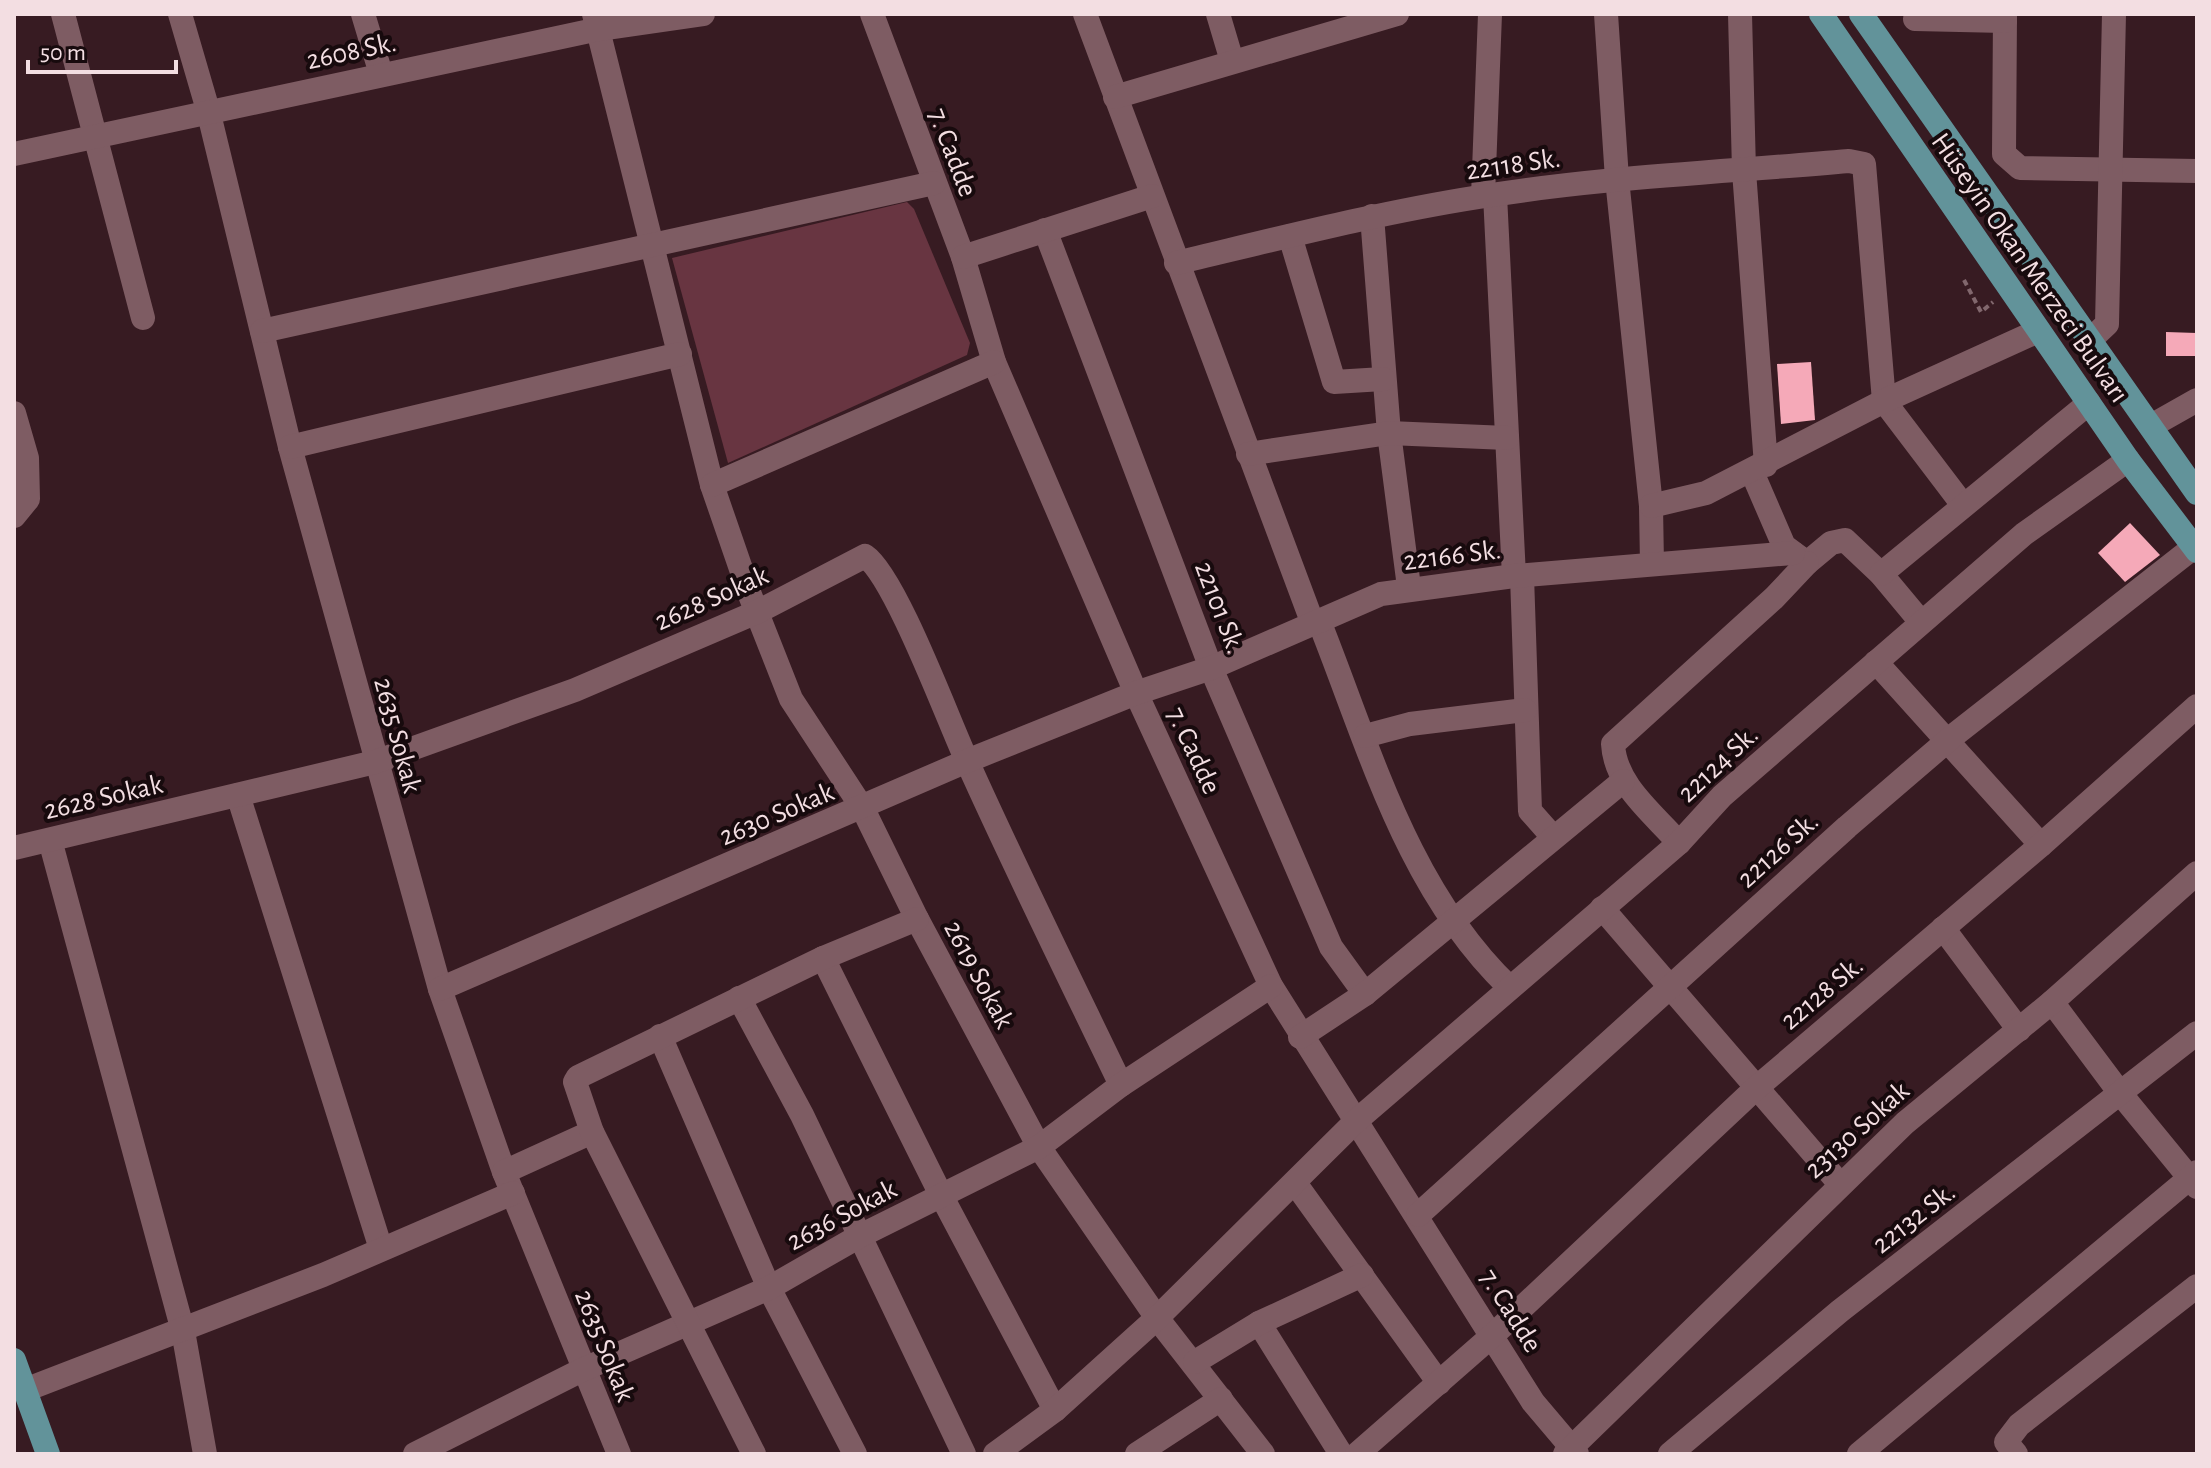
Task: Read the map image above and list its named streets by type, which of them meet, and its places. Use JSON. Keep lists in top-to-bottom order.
{
  "streets": {
    "main road": ["Hüseyin Okan Merzeci Bulvarı"],
    "street": [
      "2608 Sk.",
      "7. Cadde",
      "22118 Sk.",
      "22166 Sk.",
      "2628 Sokak",
      "22101 Sk.",
      "2635 Sokak",
      "22124 Sk.",
      "2630 Sokak",
      "22126 Sk.",
      "2619 Sokak",
      "22128 Sk.",
      "23130 Sokak",
      "2636 Sokak",
      "22132 Sk."
    ]
  },
  "crossings": [
    ["2608 Sk.", "2635 Sokak"],
    ["2608 Sk.", "2619 Sokak"],
    ["7. Cadde", "22166 Sk."],
    ["7. Cadde", "22124 Sk."],
    ["7. Cadde", "2630 Sokak"],
    ["7. Cadde", "22126 Sk."],
    ["7. Cadde", "22128 Sk."],
    ["7. Cadde", "23130 Sokak"],
    ["7. Cadde", "2636 Sokak"],
    ["Hüseyin Okan Merzeci Bulvarı", "22124 Sk."],
    ["Hüseyin Okan Merzeci Bulvarı", "22126 Sk."],
    ["22166 Sk.", "22101 Sk."],
    ["22166 Sk.", "2630 Sokak"],
    ["2628 Sokak", "2635 Sokak"],
    ["2628 Sokak", "2630 Sokak"],
    ["2628 Sokak", "2619 Sokak"],
    ["2628 Sokak", "2636 Sokak"],
    ["2635 Sokak", "2630 Sokak"],
    ["2635 Sokak", "2636 Sokak"],
    ["22124 Sk.", "2619 Sokak"],
    ["2630 Sokak", "2619 Sokak"],
    ["2619 Sokak", "2636 Sokak"]
  ],
  "scale_bar": "50 m"
}
